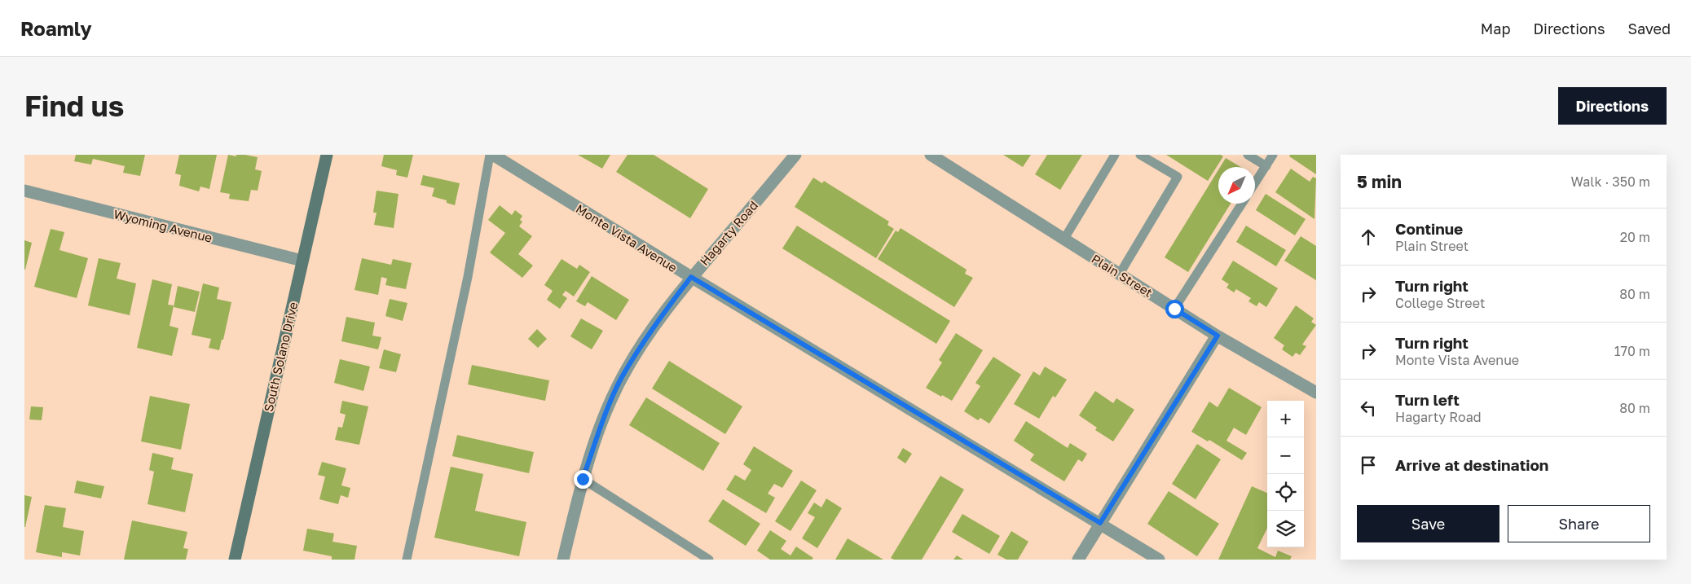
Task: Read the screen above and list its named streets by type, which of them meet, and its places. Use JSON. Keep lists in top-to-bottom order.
{
  "streets": {
    "street": [
      "Wyoming Avenue",
      "Hagarty Road",
      "Monte Vista Avenue",
      "Plain Street",
      "South Solano Drive"
    ]
  },
  "crossings": [
    ["Wyoming Avenue", "South Solano Drive"],
    ["Hagarty Road", "Monte Vista Avenue"]
  ],
  "north": "bottom left",
  "page": {
    "header": "Roamly",
    "nav": ["Map", "Directions", "Saved"],
    "buttons": [
      "Directions",
      ["Save", "Share"]
    ],
    "title": "Find us",
    "heading": ["5 min", "Walk · 350 m"],
    "list": [
      ["Continue", "Plain Street", "20 m"],
      ["Turn right", "College Street", "80 m"],
      ["Turn right", "Monte Vista Avenue", "170 m"],
      ["Turn left", "Hagarty Road", "80 m"],
      "Arrive at destination"
    ],
    "map_buttons": ["+", "−"]
  }
}
